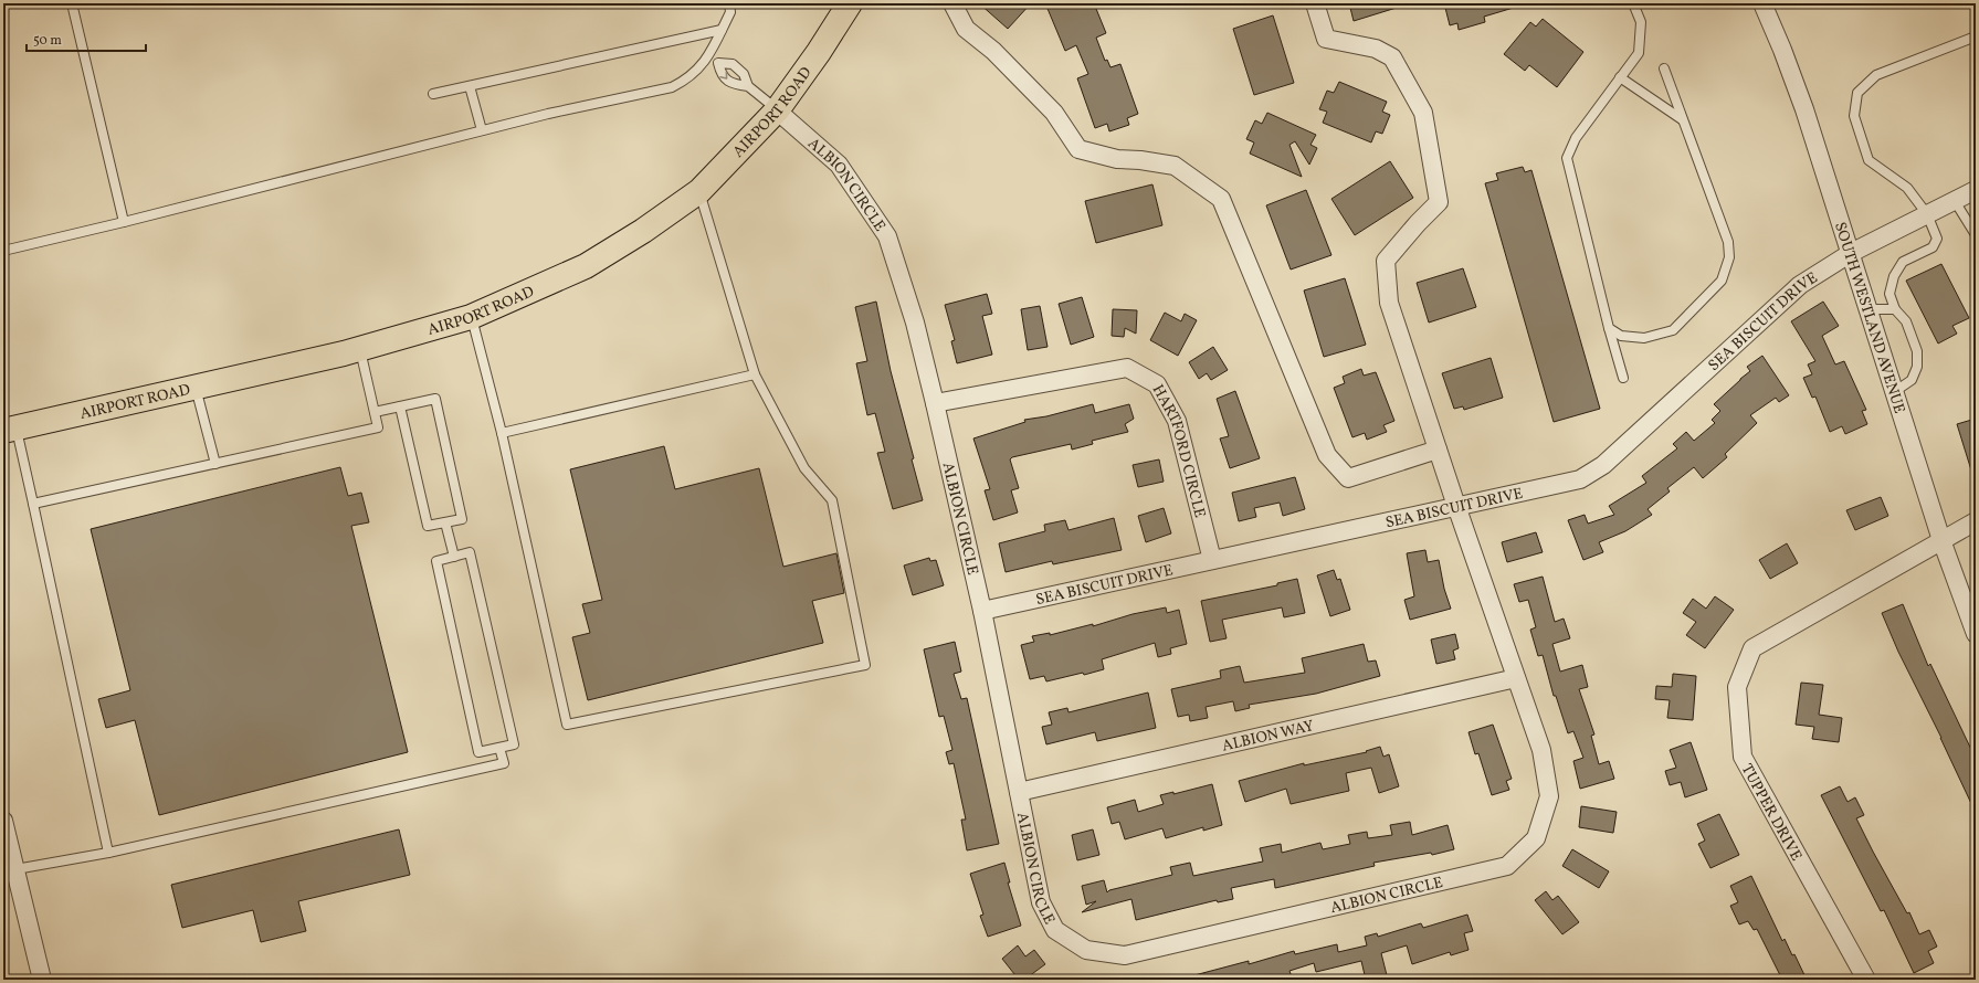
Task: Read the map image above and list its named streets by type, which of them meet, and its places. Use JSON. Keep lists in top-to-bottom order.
{
  "streets": {
    "highway": ["AIRPORT ROAD"],
    "street": [
      "ALBION CIRCLE",
      "SOUTH WESTLAND AVENUE",
      "SEA BISCUIT DRIVE",
      "HARTFORD CIRCLE",
      "ALBION WAY",
      "TUPPER DRIVE"
    ]
  },
  "crossings": [
    ["AIRPORT ROAD", "ALBION CIRCLE"],
    ["ALBION CIRCLE", "SEA BISCUIT DRIVE"],
    ["ALBION CIRCLE", "HARTFORD CIRCLE"],
    ["ALBION CIRCLE", "ALBION WAY"],
    ["SOUTH WESTLAND AVENUE", "SEA BISCUIT DRIVE"],
    ["SOUTH WESTLAND AVENUE", "TUPPER DRIVE"],
    ["SEA BISCUIT DRIVE", "HARTFORD CIRCLE"]
  ],
  "scale_bar": "50 m"
}
